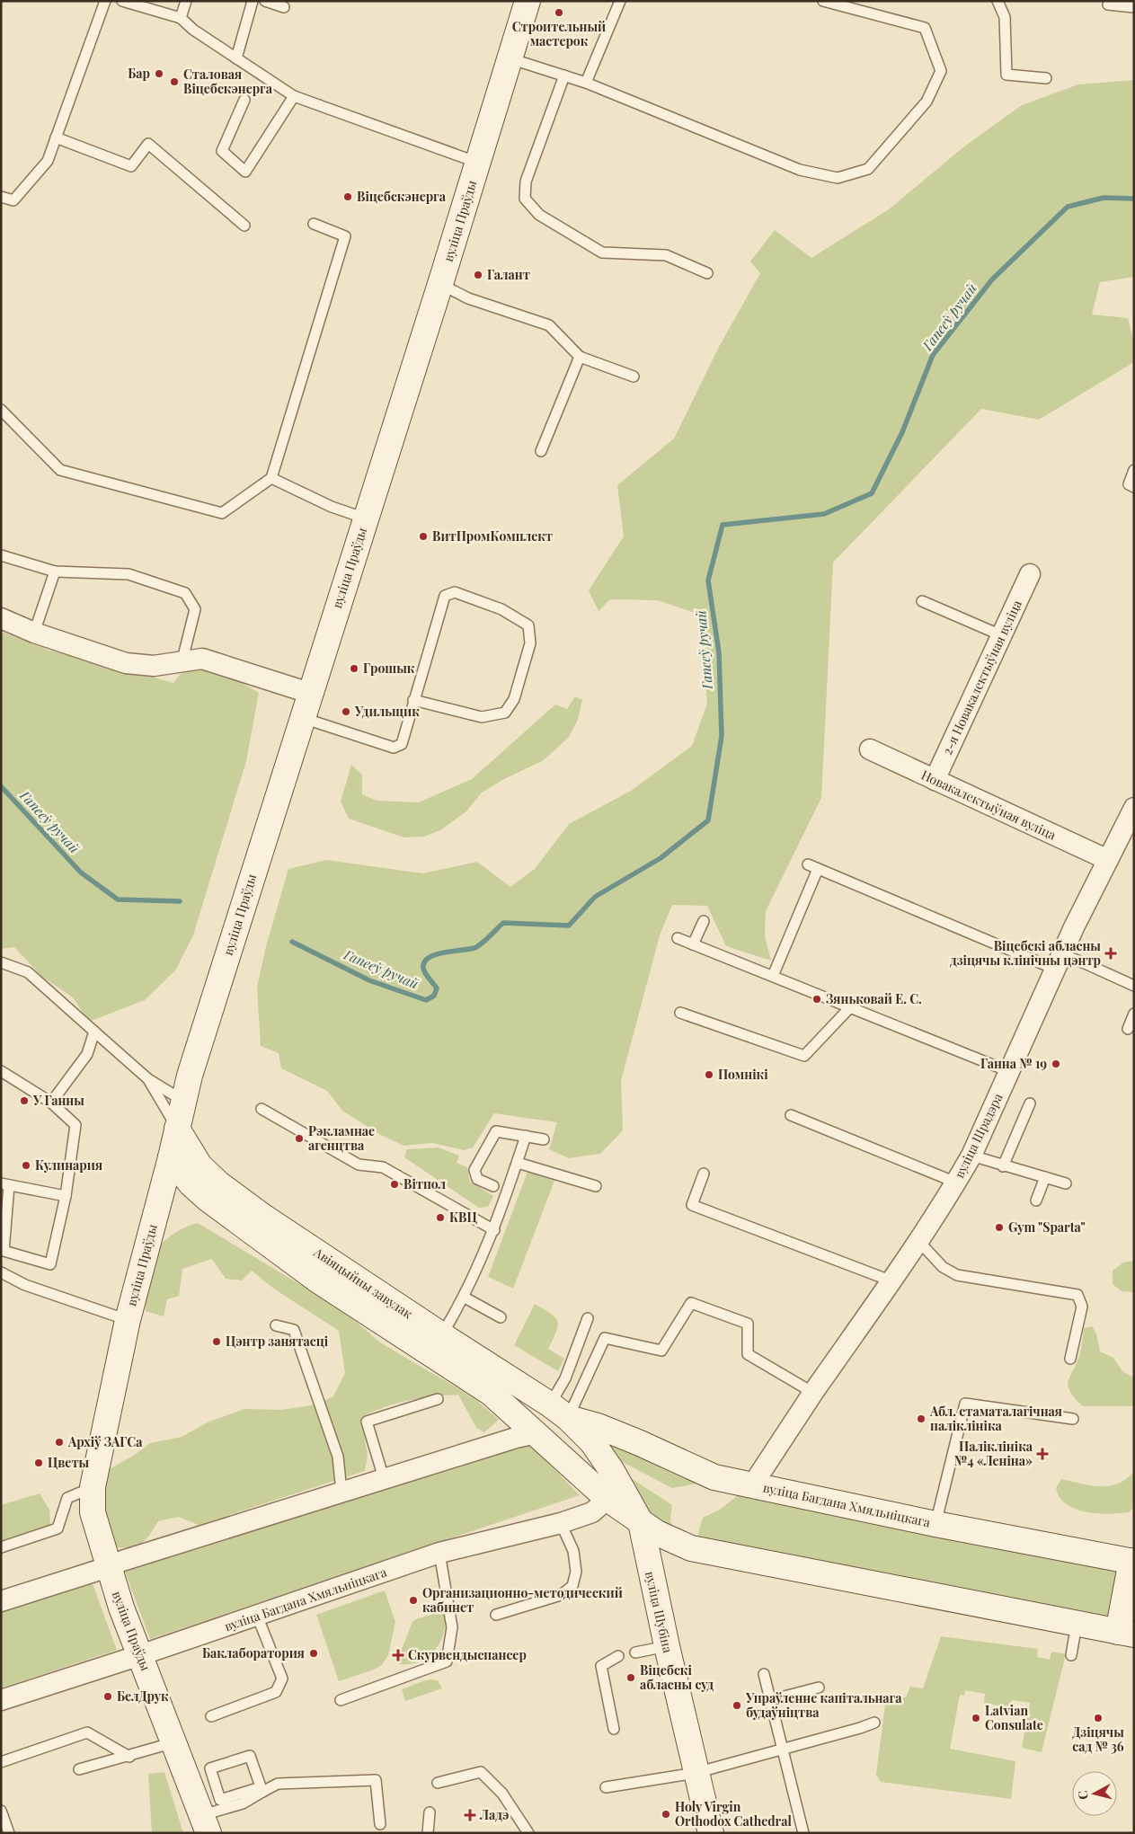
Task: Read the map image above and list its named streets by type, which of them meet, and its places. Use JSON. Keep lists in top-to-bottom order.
{
  "streets": {
    "street": [
      "вуліца Праўды",
      "2-я Новакалектыўная вуліца",
      "Новакалектыўная вуліца",
      "вуліца Шрадэра",
      "Авіяцыйны завулак",
      "вуліца Багдана Хмяльніцкага",
      "вуліца Шубіна"
    ]
  },
  "crossings": [
    ["вуліца Праўды", "Авіяцыйны завулак"],
    ["вуліца Праўды", "вуліца Багдана Хмяльніцкага"],
    ["2-я Новакалектыўная вуліца", "Новакалектыўная вуліца"],
    ["Новакалектыўная вуліца", "вуліца Шрадэра"],
    ["вуліца Шрадэра", "вуліца Багдана Хмяльніцкага"],
    ["Авіяцыйны завулак", "вуліца Багдана Хмяльніцкага"]
  ],
  "water": ["Гапееў ручай"],
  "places": {
    "other": [
      "Строительный мастерок",
      "Бар",
      "Сталовая Віцебскэнерга",
      "Віцебскэнерга",
      "Галант",
      "ВитПромКомплект",
      "Грошык",
      "Удильщик",
      "Зяньковай Е. С.",
      "Ганна № 19",
      "Помнікі",
      "У Ганны",
      "Рэкламнае агенцтва",
      "Кулинария",
      "Вітпол",
      "КВЦ",
      "Gym \"Sparta\"",
      "Цэнтр занятасці",
      "Абл. стаматалагічная паліклініка",
      "Архіў ЗАГСа",
      "Цветы",
      "Организационно-методический кабинет",
      "Баклаборатория",
      "Віцебскі абласны суд",
      "БелДрук",
      "Упраўленне капітальнага будаўніцтва",
      "Latvian Consulate",
      "Дзіцячы сад № 36",
      "Holy Virgin Orthodox Cathedral"
    ],
    "health": [
      "Віцебскі абласны дзіцячы клінічны цэнтр",
      "Паліклініка №4 «Леніна»",
      "Скурвендыспансер",
      "Ладэ"
    ]
  },
  "north": "left"
}
